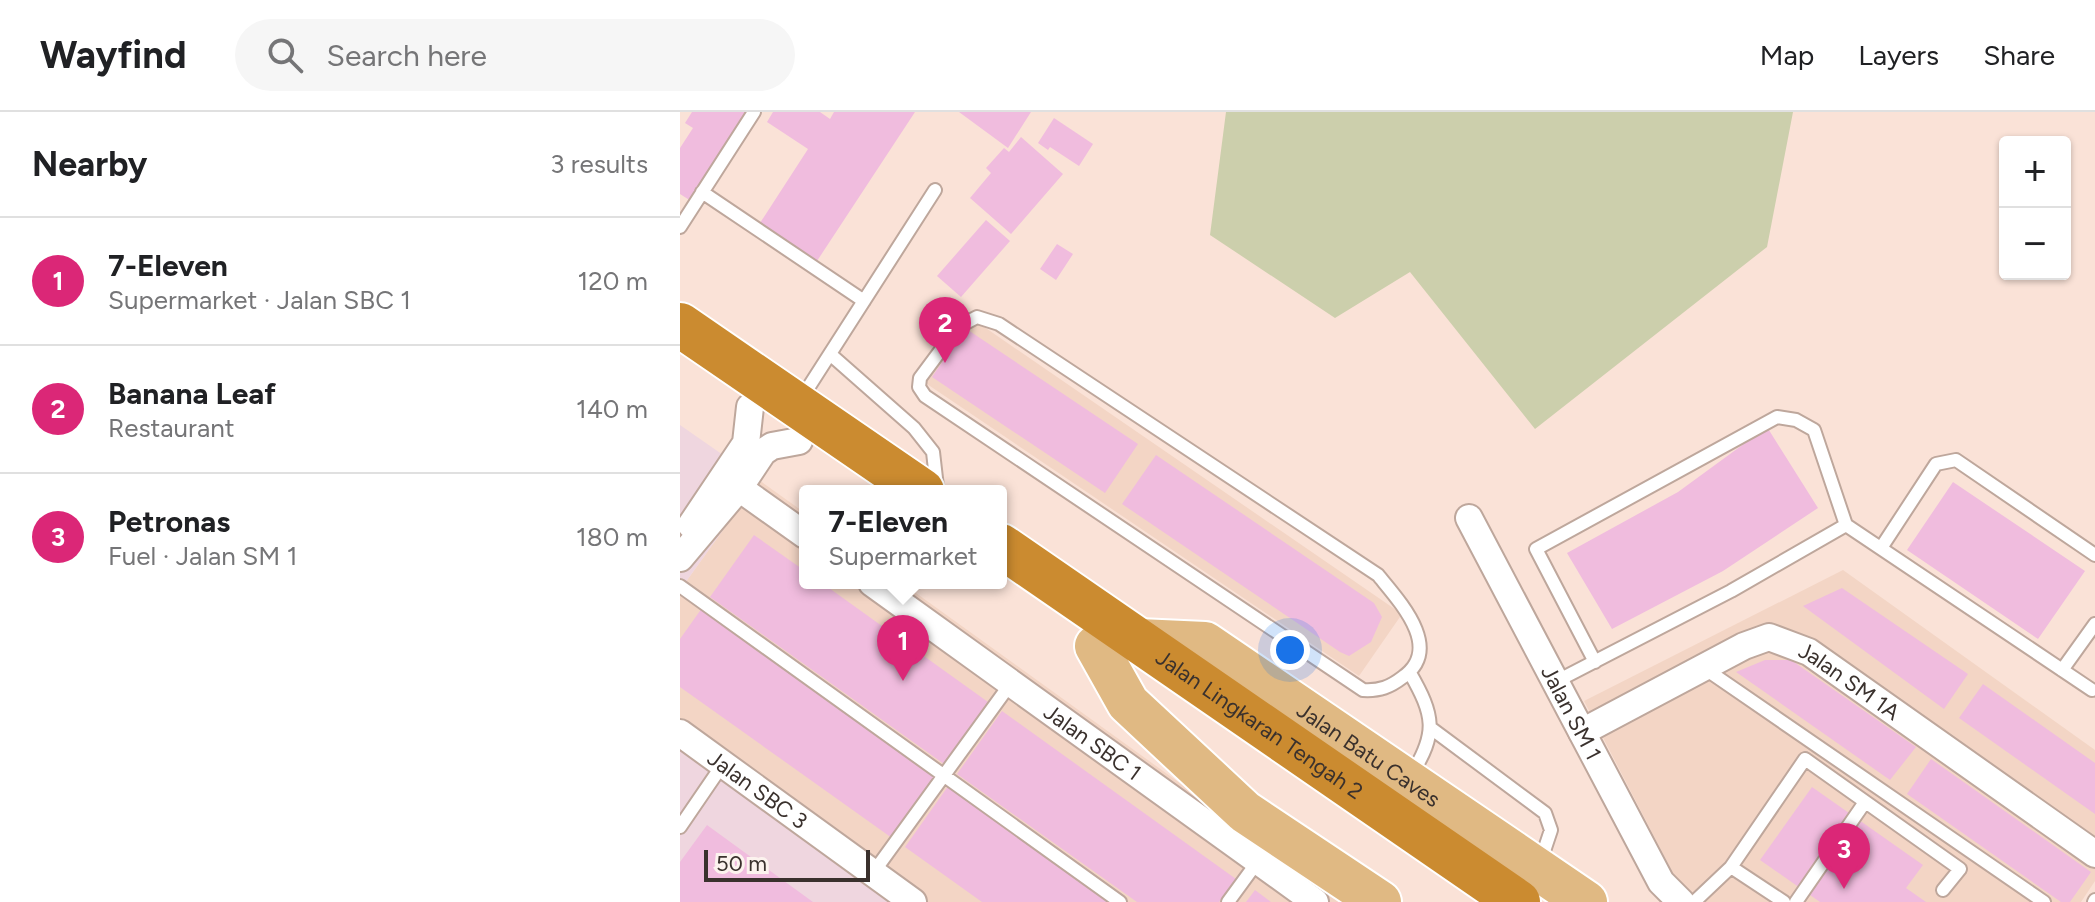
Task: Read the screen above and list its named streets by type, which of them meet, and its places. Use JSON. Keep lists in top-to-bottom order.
{
  "streets": {
    "highway": ["Jalan Lingkaran Tengah 2"],
    "main road": ["Jalan Batu Caves"],
    "street": [
      "Jalan SM 1A",
      "Jalan SM 1",
      "Jalan SBC 1",
      "Jalan SBC 3"
    ]
  },
  "crossings": [
    ["Jalan SM 1A", "Jalan SM 1"],
    ["Jalan Lingkaran Tengah 2", "Jalan Batu Caves"]
  ],
  "scale_bar": "50 m",
  "page": {
    "header": "Wayfind",
    "search": "Search here",
    "nav": ["Map", "Layers", "Share"],
    "heading": ["Nearby", "3 results"],
    "map_buttons": ["+", "−"],
    "list": [
      {
        "mark": "1",
        "name": "7-Eleven",
        "note": "Supermarket · Jalan SBC 1",
        "value": "120 m"
      },
      {
        "mark": "2",
        "name": "Banana Leaf",
        "note": "Restaurant",
        "value": "140 m"
      },
      {
        "mark": "3",
        "name": "Petronas",
        "note": "Fuel · Jalan SM 1",
        "value": "180 m"
      }
    ],
    "pins": ["2", "1", "3"],
    "popup": ["7-Eleven", "Supermarket"],
    "scale": "50 m"
  }
}
